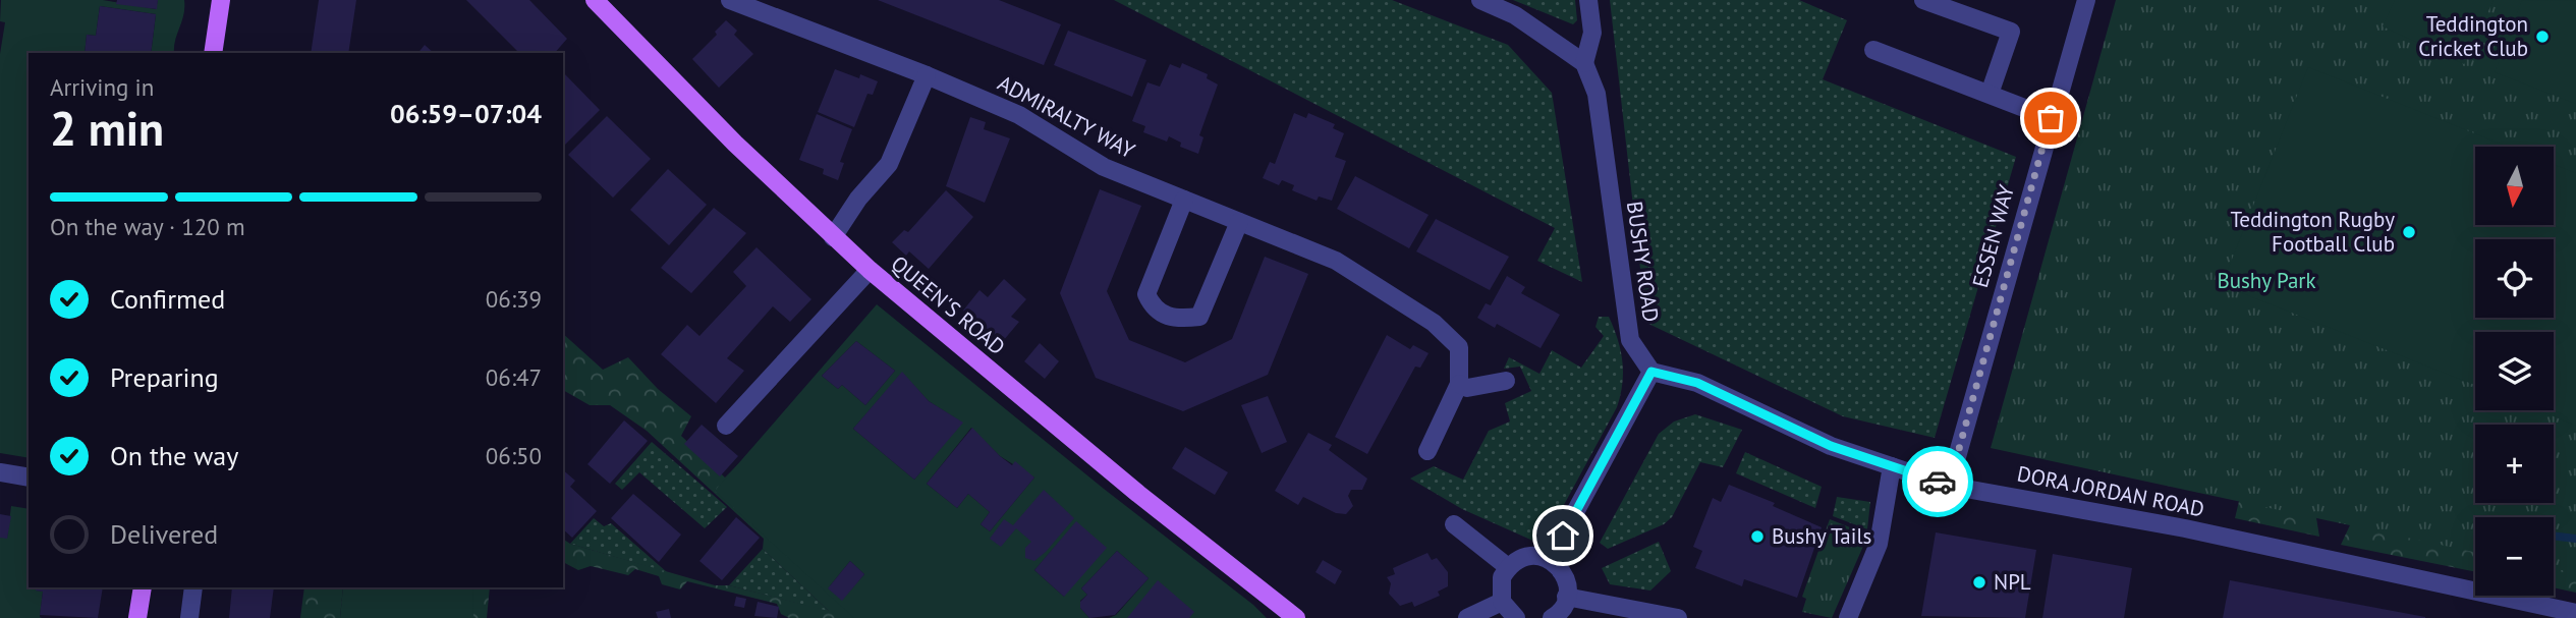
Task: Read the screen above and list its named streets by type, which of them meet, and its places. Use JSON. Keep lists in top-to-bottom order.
{
  "streets": {
    "main road": ["QUEEN'S ROAD"],
    "street": [
      "ADMIRALTY WAY",
      "ESSEN WAY",
      "BUSHY ROAD",
      "DORA JORDAN ROAD"
    ]
  },
  "crossings": [
    ["ESSEN WAY", "DORA JORDAN ROAD"],
    ["BUSHY ROAD", "DORA JORDAN ROAD"]
  ],
  "parks": ["Bushy Park"],
  "places": [
    "Teddington Cricket Club",
    "Teddington Rugby Football Club",
    "Bushy Tails",
    "NPL"
  ],
  "north": "bottom",
  "page": {
    "heading": ["2 min", "Arriving in", "06:59–07:04"],
    "map_buttons": ["+", "−"],
    "bar": "On the way · 120 m",
    "list": [
      ["Confirmed", "06:39"],
      ["Preparing", "06:47"],
      ["On the way", "06:50"],
      "Delivered"
    ]
  }
}
